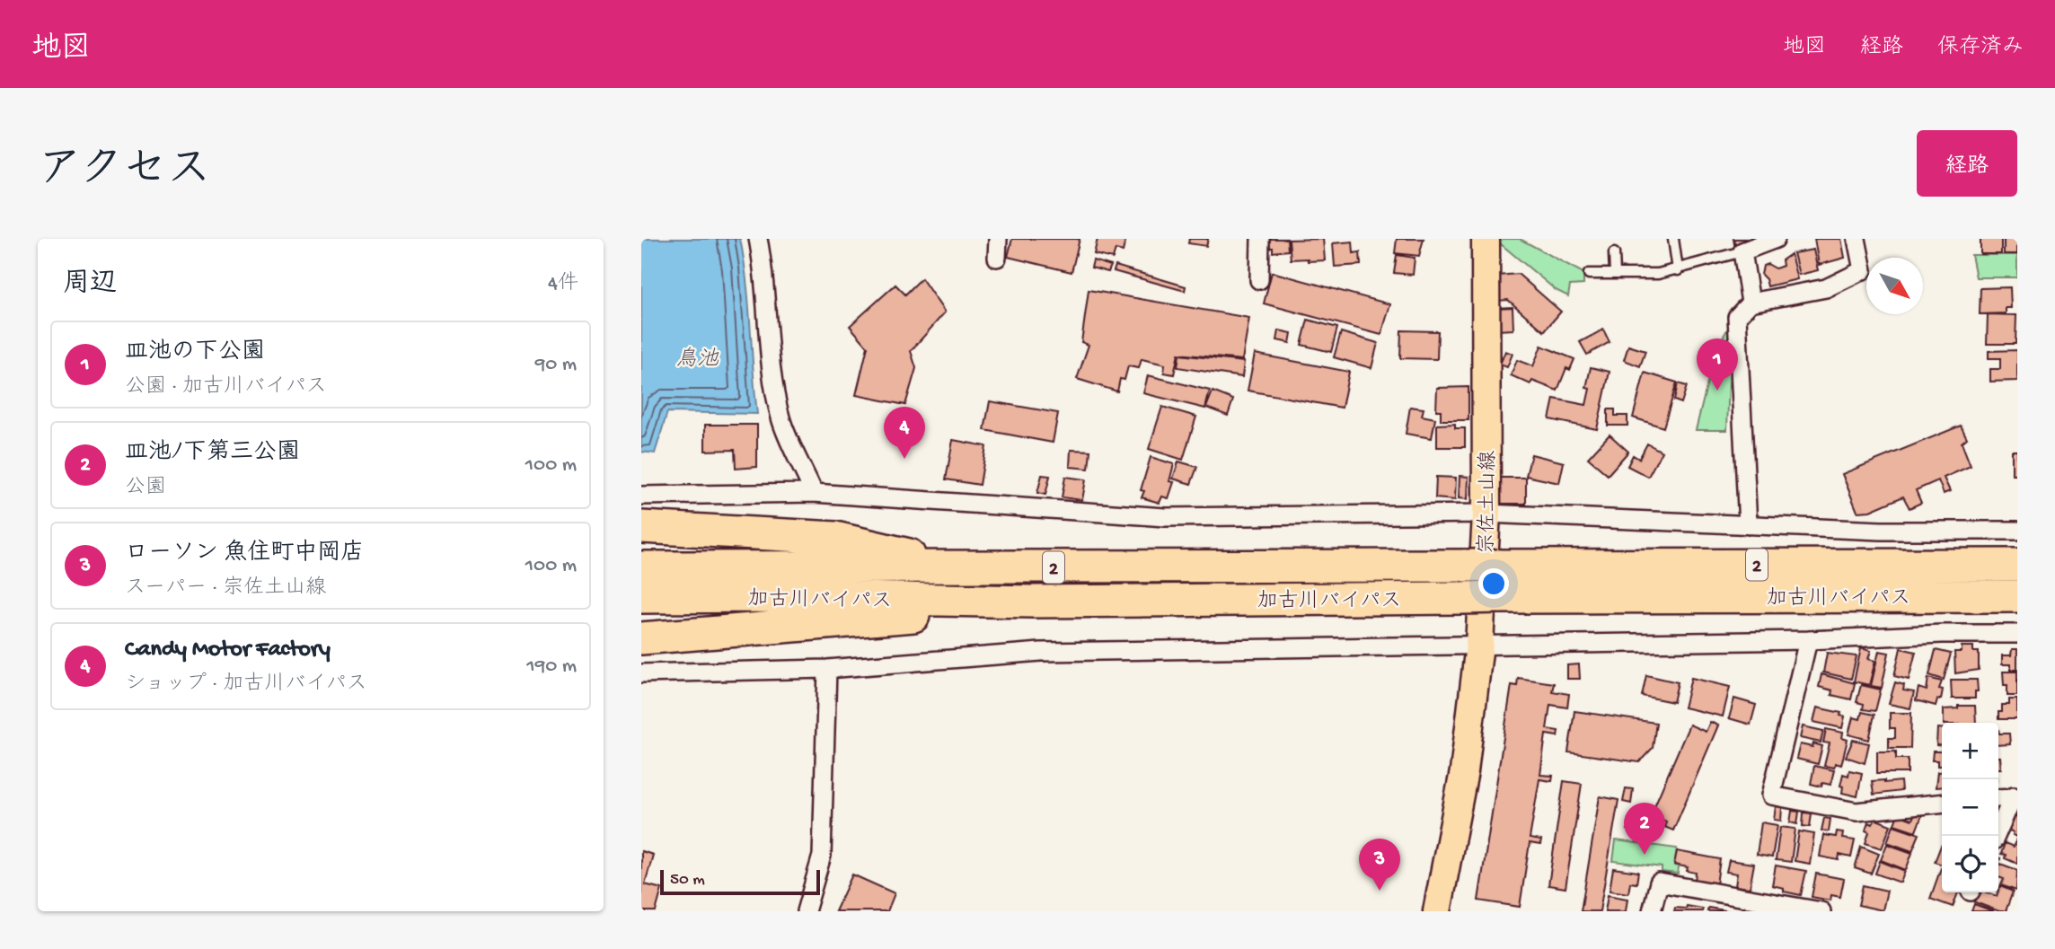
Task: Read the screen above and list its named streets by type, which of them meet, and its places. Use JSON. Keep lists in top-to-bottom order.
{
  "streets": {
    "highway": ["2", "加古川バイパス"],
    "main road": ["宗佐土山線"]
  },
  "water": ["鳥池"],
  "scale_bar": "50 m",
  "north": "bottom right",
  "page": {
    "header": "地図",
    "nav": ["地図", "経路", "保存済み"],
    "title": "アクセス",
    "buttons": "経路",
    "heading": ["周辺", "4件"],
    "list": [
      {
        "mark": "1",
        "name": "皿池の下公園",
        "note": "公園 · 加古川バイパス",
        "value": "90 m"
      },
      {
        "mark": "2",
        "name": "皿池ﾉ下第三公園",
        "note": "公園",
        "value": "100 m"
      },
      {
        "mark": "3",
        "name": "ローソン 魚住町中岡店",
        "note": "スーパー · 宗佐土山線",
        "value": "100 m"
      },
      {
        "mark": "4",
        "name": "Candy Motor Factory",
        "note": "ショップ · 加古川バイパス",
        "value": "190 m"
      }
    ],
    "pins": [
      "1",
      "4",
      "2",
      "3"
    ],
    "map_buttons": ["+", "−"],
    "scale": "50 m"
  }
}
